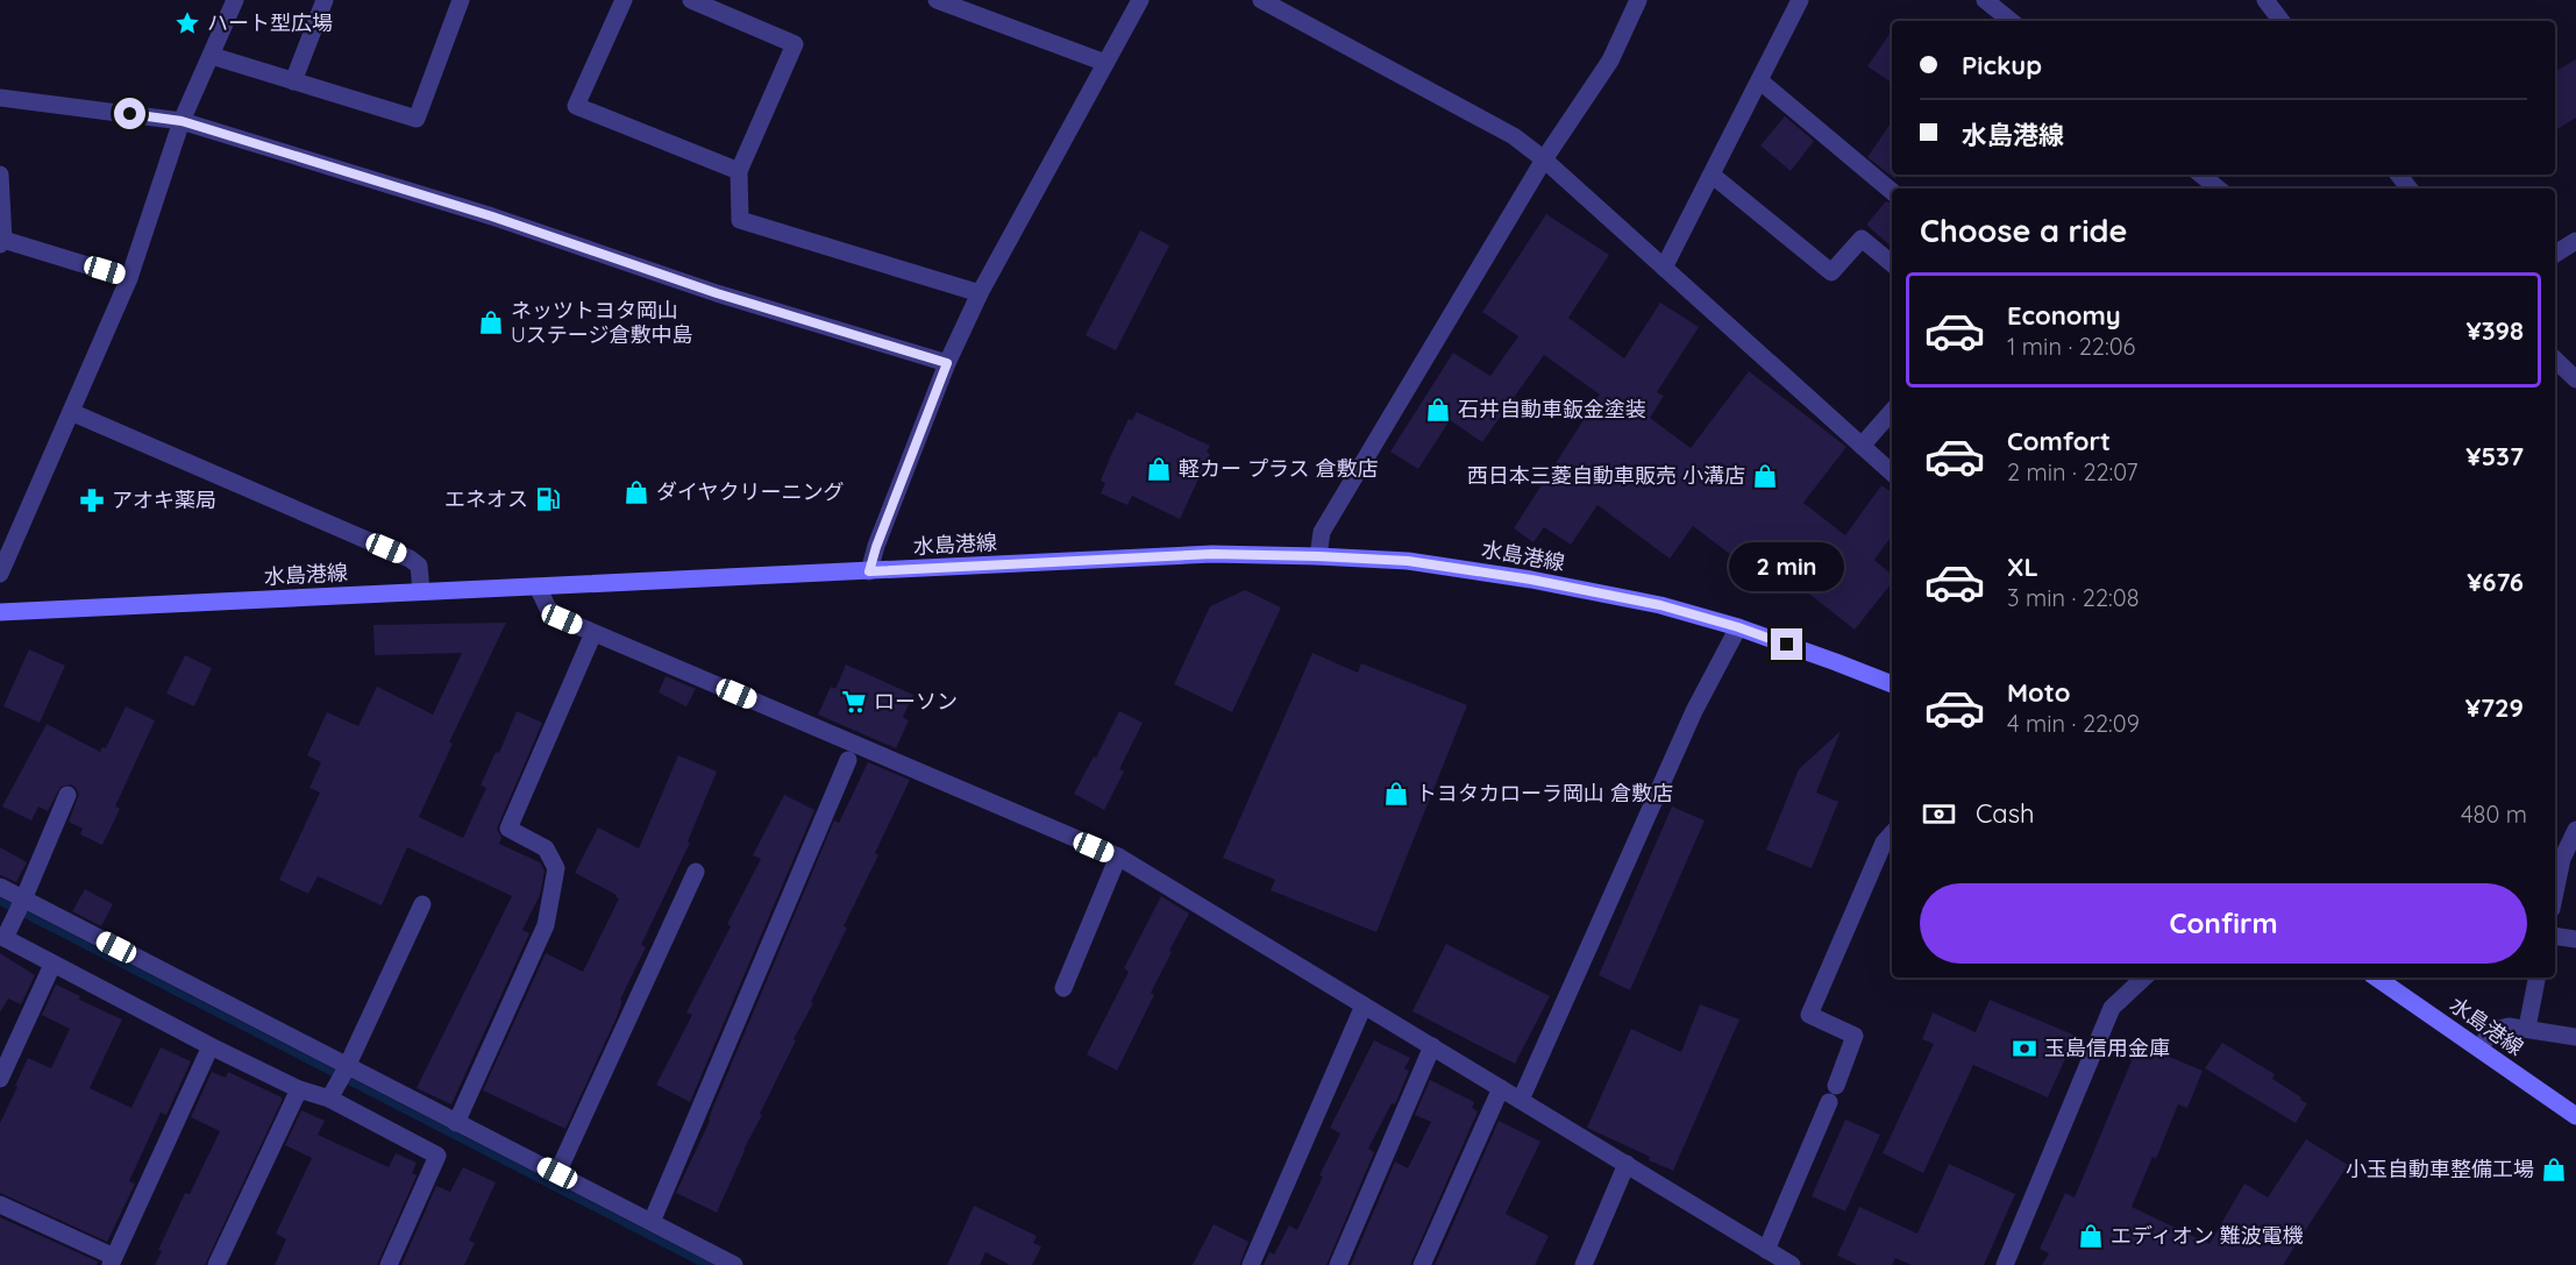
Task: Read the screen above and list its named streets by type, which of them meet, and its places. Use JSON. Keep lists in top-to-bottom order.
{
  "streets": {
    "main road": ["水島港線"]
  },
  "places": {
    "place": ["ハート型広場"],
    "shop": [
      "ネッツトヨタ岡山 Uステージ倉敷中島",
      "石井自動車鈑金塗装",
      "軽カー プラス 倉敷店",
      "西日本三菱自動車販売 小溝店",
      "ダイヤクリーニング",
      "トヨタカローラ岡山 倉敷店",
      "小玉自動車整備工場",
      "エディオン 難波電機"
    ],
    "fuel station": ["エネオス"],
    "pharmacy": ["アオキ薬局"],
    "supermarket": ["ローソン"],
    "bank": ["玉島信用金庫"]
  },
  "page": {
    "banner": ["Pickup", "水島港線"],
    "heading": "Choose a ride",
    "list": [
      {
        "name": "Economy",
        "note": "1 min · 22:06",
        "value": "¥398"
      },
      {
        "name": "Comfort",
        "note": "2 min · 22:07",
        "value": "¥537"
      },
      {
        "name": "XL",
        "note": "3 min · 22:08",
        "value": "¥676"
      },
      {
        "name": "Moto",
        "note": "4 min · 22:09",
        "value": "¥729"
      }
    ],
    "bubble": "2 min",
    "pay": ["Cash", "480 m"],
    "buttons": "Confirm"
  }
}
